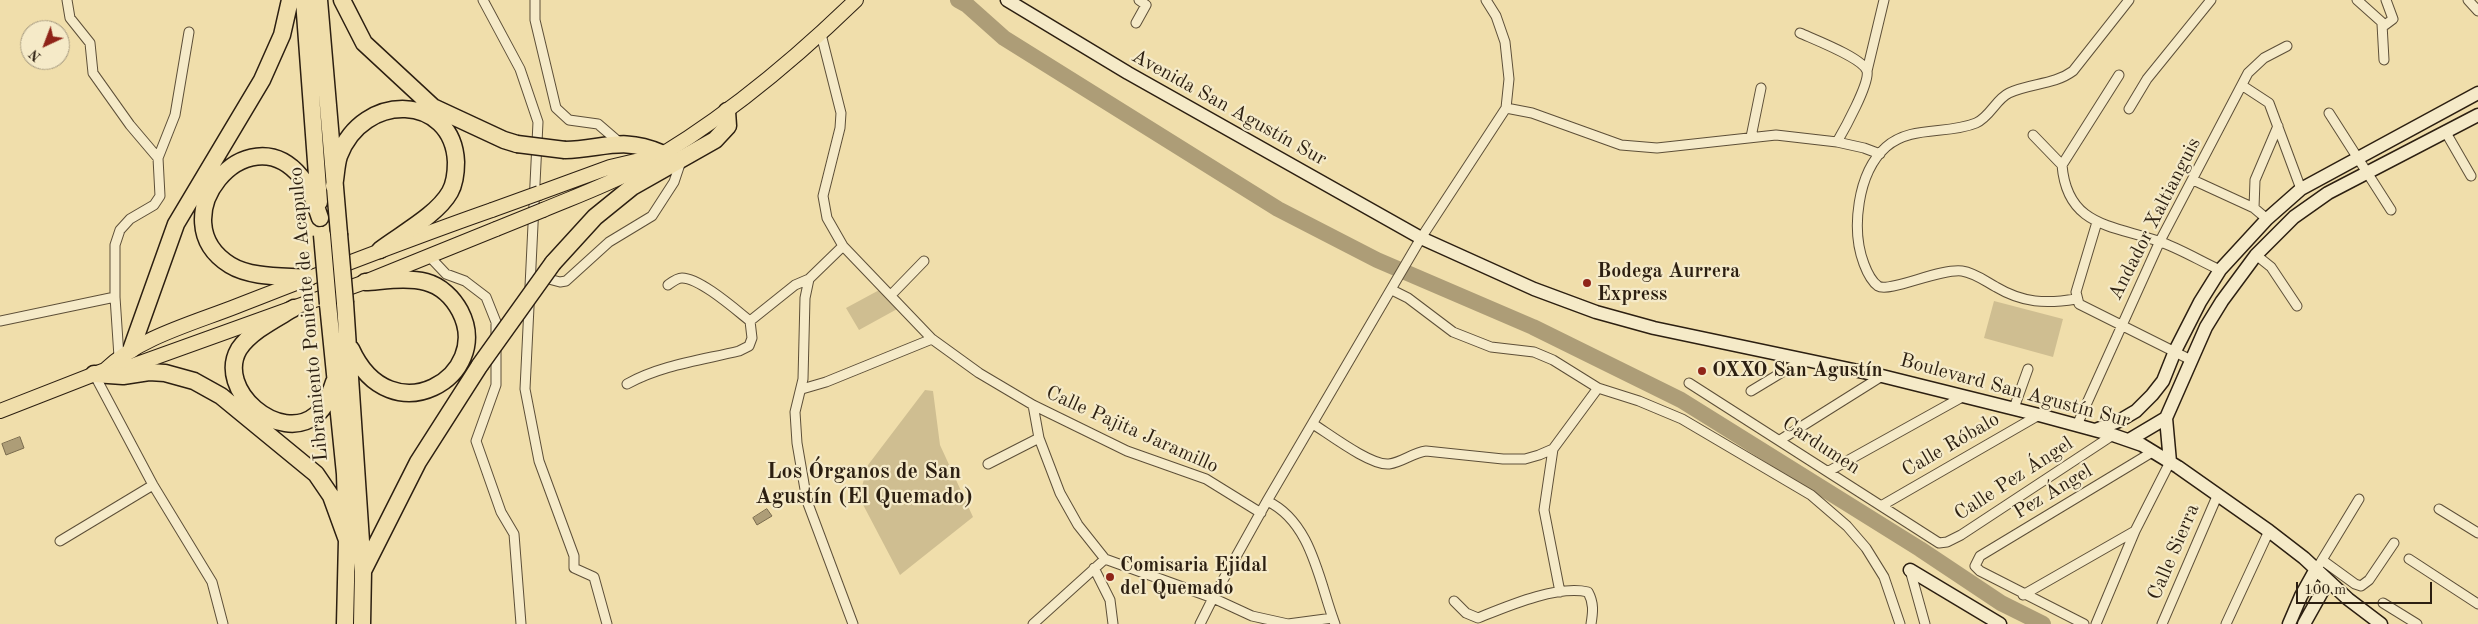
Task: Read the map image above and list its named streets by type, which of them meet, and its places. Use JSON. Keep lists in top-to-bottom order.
{
  "streets": {
    "highway": ["Libramiento Poniente de Acapulco"],
    "main road": ["Avenida San Agustín Sur", "Boulevard San Agustín Sur"],
    "street": [
      "Andador Xaltianguis",
      "Calle Pajita Jaramillo",
      "Calle Róbalo",
      "Cardumen",
      "Calle Pez Ángel",
      "Pez Ángel",
      "Calle Sierra"
    ]
  },
  "crossings": [
    ["Avenida San Agustín Sur", "Boulevard San Agustín Sur"],
    ["Andador Xaltianguis", "Boulevard San Agustín Sur"],
    ["Boulevard San Agustín Sur", "Calle Róbalo"],
    ["Boulevard San Agustín Sur", "Calle Pez Ángel"],
    ["Boulevard San Agustín Sur", "Pez Ángel"],
    ["Boulevard San Agustín Sur", "Calle Sierra"],
    ["Calle Róbalo", "Cardumen"],
    ["Cardumen", "Calle Pez Ángel"]
  ],
  "districts": ["Los Órganos de San Agustín (El Quemado)"],
  "places": ["Bodega Aurrera Express", "OXXO San Agustín", "Comisaria Ejidal del Quemado"],
  "scale_bar": "100 m",
  "north": "bottom left"
}
